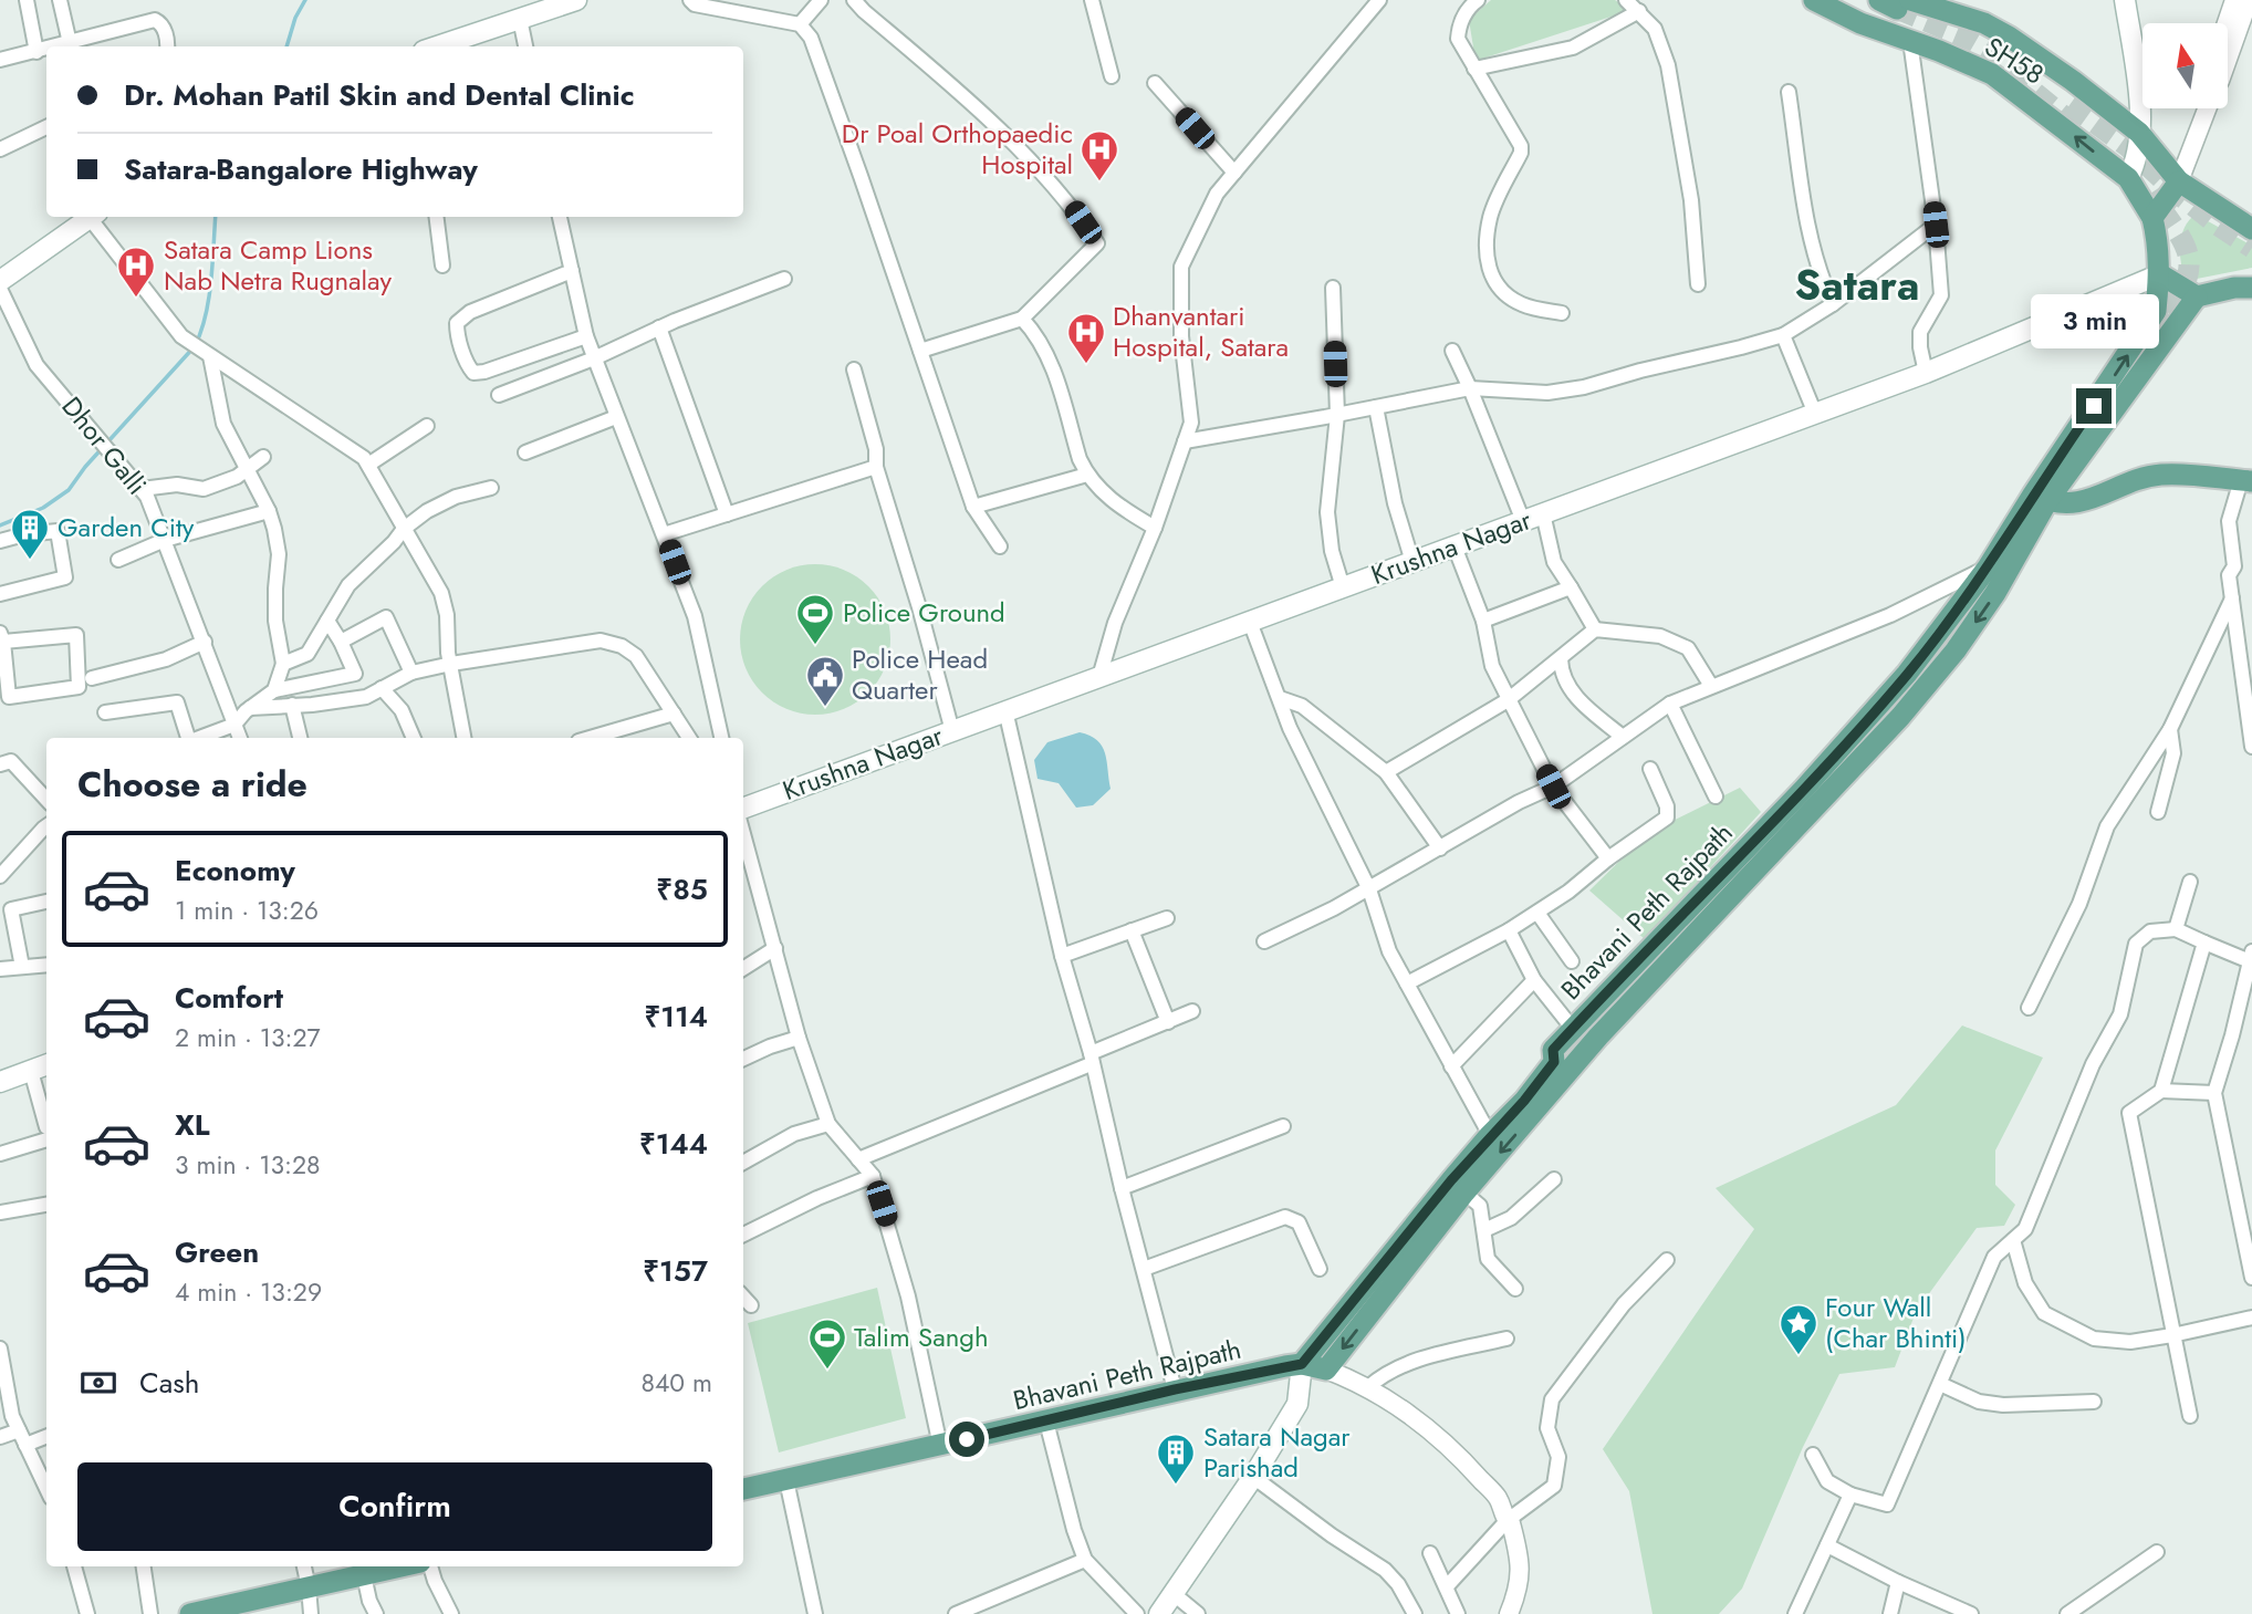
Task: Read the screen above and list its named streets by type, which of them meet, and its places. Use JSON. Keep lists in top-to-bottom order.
{
  "streets": {
    "main road": ["SH58", "Krushna Nagar", "Bhavani Peth Rajpath"],
    "street": ["Dhor Galli"]
  },
  "districts": ["Satara"],
  "places": {
    "hospital": ["Dr Poal Orthopaedic Hospital", "Satara Camp Lions Nab Netra Rugnalay", "Dhanvantari Hospital, Satara"],
    "building": ["Garden City", "Satara Nagar Parishad"],
    "sports": ["Police Ground", "Talim Sangh"],
    "public building": ["Police Head Quarter"],
    "place": ["Four Wall (Char Bhinti)"]
  },
  "north": "top",
  "page": {
    "banner": ["Dr. Mohan Patil Skin and Dental Clinic", "Satara-Bangalore Highway"],
    "bubble": "3 min",
    "heading": "Choose a ride",
    "list": [
      {
        "name": "Economy",
        "note": "1 min · 13:26",
        "value": "₹85"
      },
      {
        "name": "Comfort",
        "note": "2 min · 13:27",
        "value": "₹114"
      },
      {
        "name": "XL",
        "note": "3 min · 13:28",
        "value": "₹144"
      },
      {
        "name": "Green",
        "note": "4 min · 13:29",
        "value": "₹157"
      }
    ],
    "pay": ["Cash", "840 m"],
    "buttons": "Confirm"
  }
}
